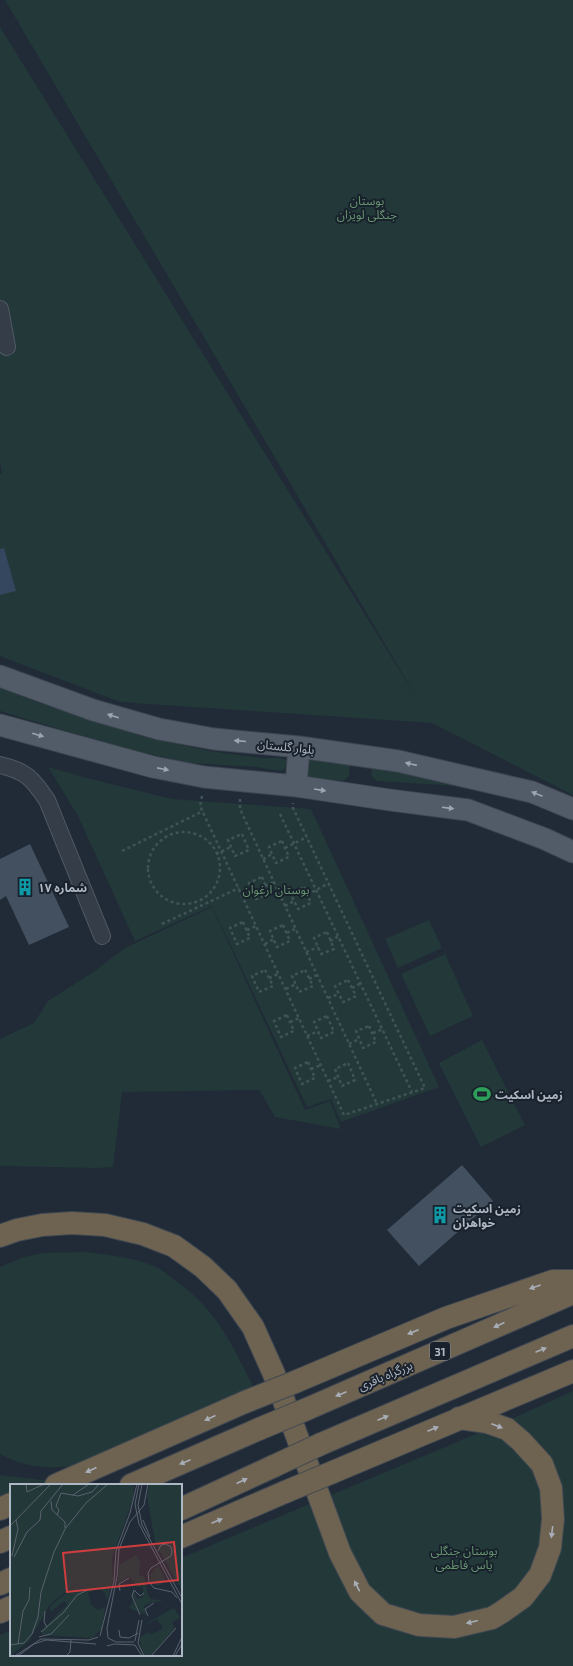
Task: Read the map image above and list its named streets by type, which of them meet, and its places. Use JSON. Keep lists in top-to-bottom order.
{
  "streets": {
    "highway": ["31", "بزرگراه باقری"],
    "main road": ["بلوار گلستان"]
  },
  "parks": ["بوستان جنگلی لویزان", "بوستان ارغوان", "بوستان جنگلی یاس فاطمی"],
  "places": {
    "building": ["شماره ۱۷", "زمین اسکیت خواهران"],
    "sports": ["زمین اسکیت"]
  }
}
